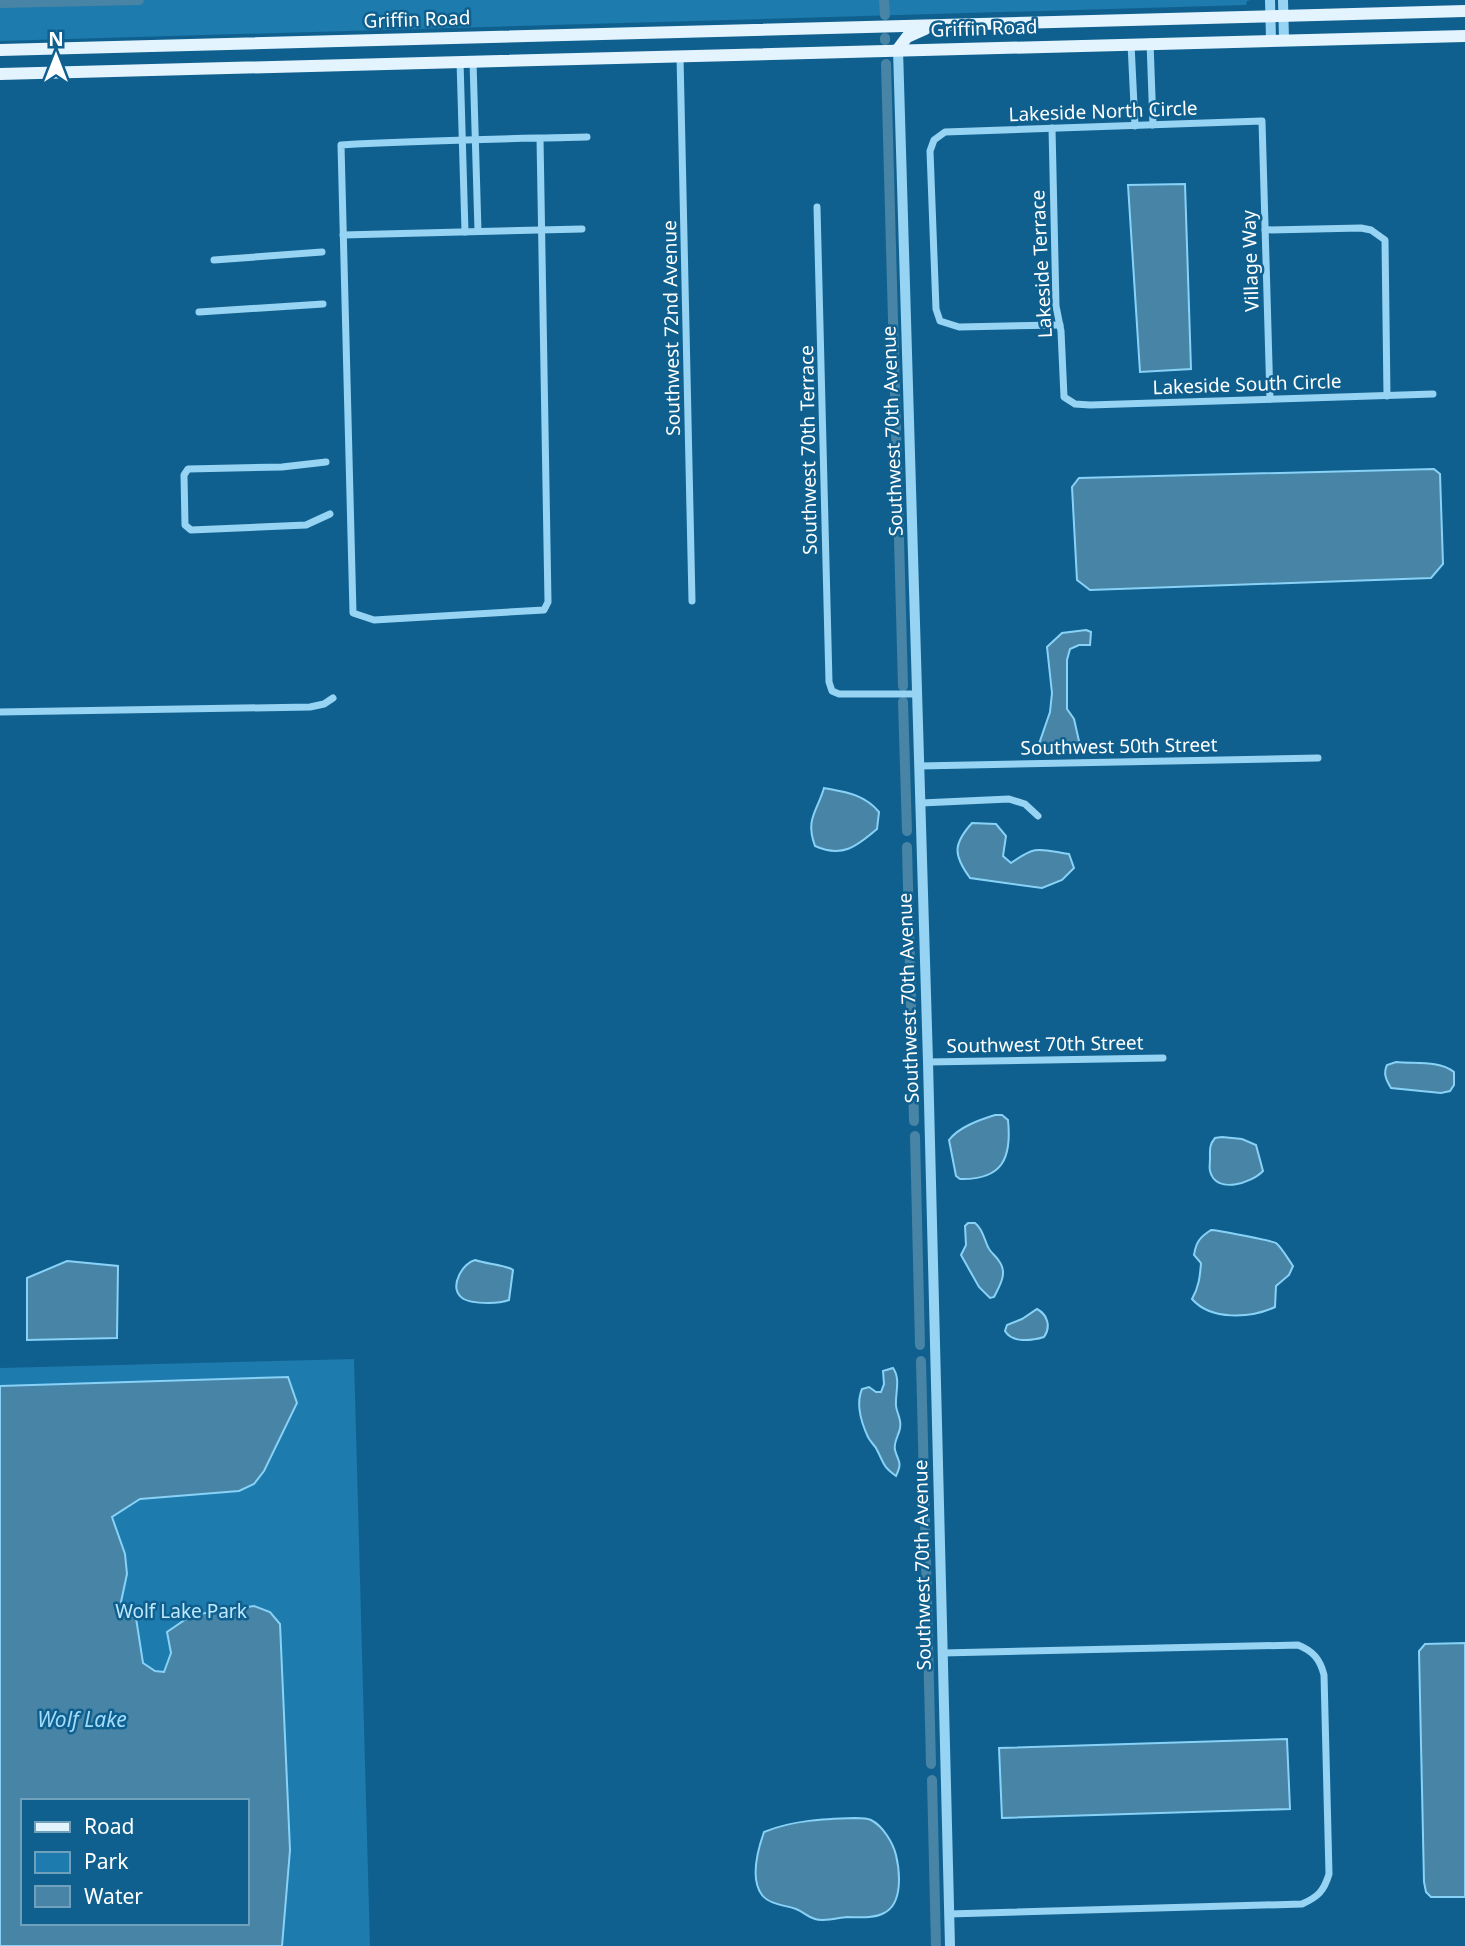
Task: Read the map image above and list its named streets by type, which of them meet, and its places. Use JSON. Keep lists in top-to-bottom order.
{
  "streets": {
    "main road": ["Griffin Road"],
    "street": [
      "Lakeside North Circle",
      "Village Way",
      "Lakeside Terrace",
      "Southwest 72nd Avenue",
      "Lakeside South Circle",
      "Southwest 70th Avenue",
      "Southwest 70th Terrace",
      "Southwest 50th Street",
      "Southwest 70th Street"
    ]
  },
  "crossings": [
    ["Griffin Road", "Southwest 72nd Avenue"],
    ["Griffin Road", "Southwest 70th Avenue"],
    ["Lakeside North Circle", "Village Way"],
    ["Lakeside North Circle", "Lakeside Terrace"],
    ["Village Way", "Lakeside South Circle"],
    ["Lakeside Terrace", "Lakeside South Circle"],
    ["Southwest 70th Avenue", "Southwest 70th Terrace"],
    ["Southwest 70th Avenue", "Southwest 50th Street"],
    ["Southwest 70th Avenue", "Southwest 70th Street"]
  ],
  "water": ["Wolf Lake"],
  "parks": ["Wolf Lake Park"],
  "legend": ["Road", "Park", "Water"],
  "north": "top"
}
